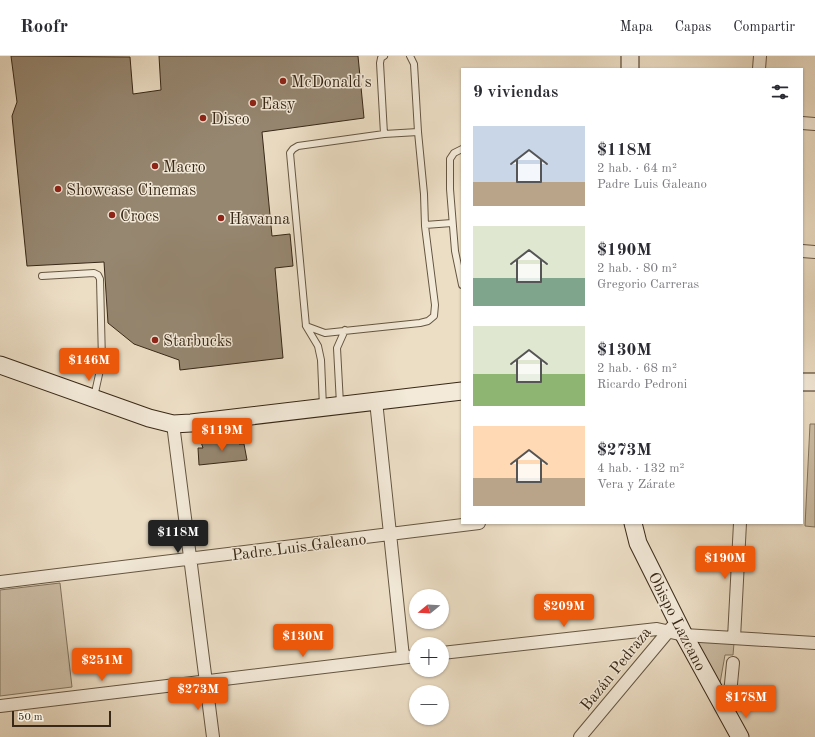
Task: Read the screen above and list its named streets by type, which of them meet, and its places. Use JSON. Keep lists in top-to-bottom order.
{
  "streets": {
    "main road": ["Obispo Lazcano"],
    "street": ["Padre Luis Galeano", "Bazán Pedraza"]
  },
  "crossings": [
    ["Obispo Lazcano", "Bazán Pedraza"]
  ],
  "places": [
    "McDonald's",
    "Easy",
    "Disco",
    "Macro",
    "Showcase Cinemas",
    "Crocs",
    "Havanna",
    "Starbucks"
  ],
  "scale_bar": "50 m",
  "north": "left",
  "page": {
    "header": "Roofr",
    "nav": ["Mapa", "Capas", "Compartir"],
    "heading": "9 viviendas",
    "list": [
      {
        "name": "$118M",
        "note": "2 hab. · 64 m² · Padre Luis Galeano"
      },
      {
        "name": "$190M",
        "note": "2 hab. · 80 m² · Gregorio Carreras"
      },
      {
        "name": "$130M",
        "note": "2 hab. · 68 m² · Ricardo Pedroni"
      },
      {
        "name": "$273M",
        "note": "4 hab. · 132 m² · Vera y Zárate"
      }
    ],
    "price": [
      "$146M",
      "$119M",
      "$118M",
      "$190M",
      "$209M",
      "$130M",
      "$251M",
      "$273M",
      "$178M"
    ],
    "map_buttons": ["+", "−"],
    "scale": "50 m"
  }
}
